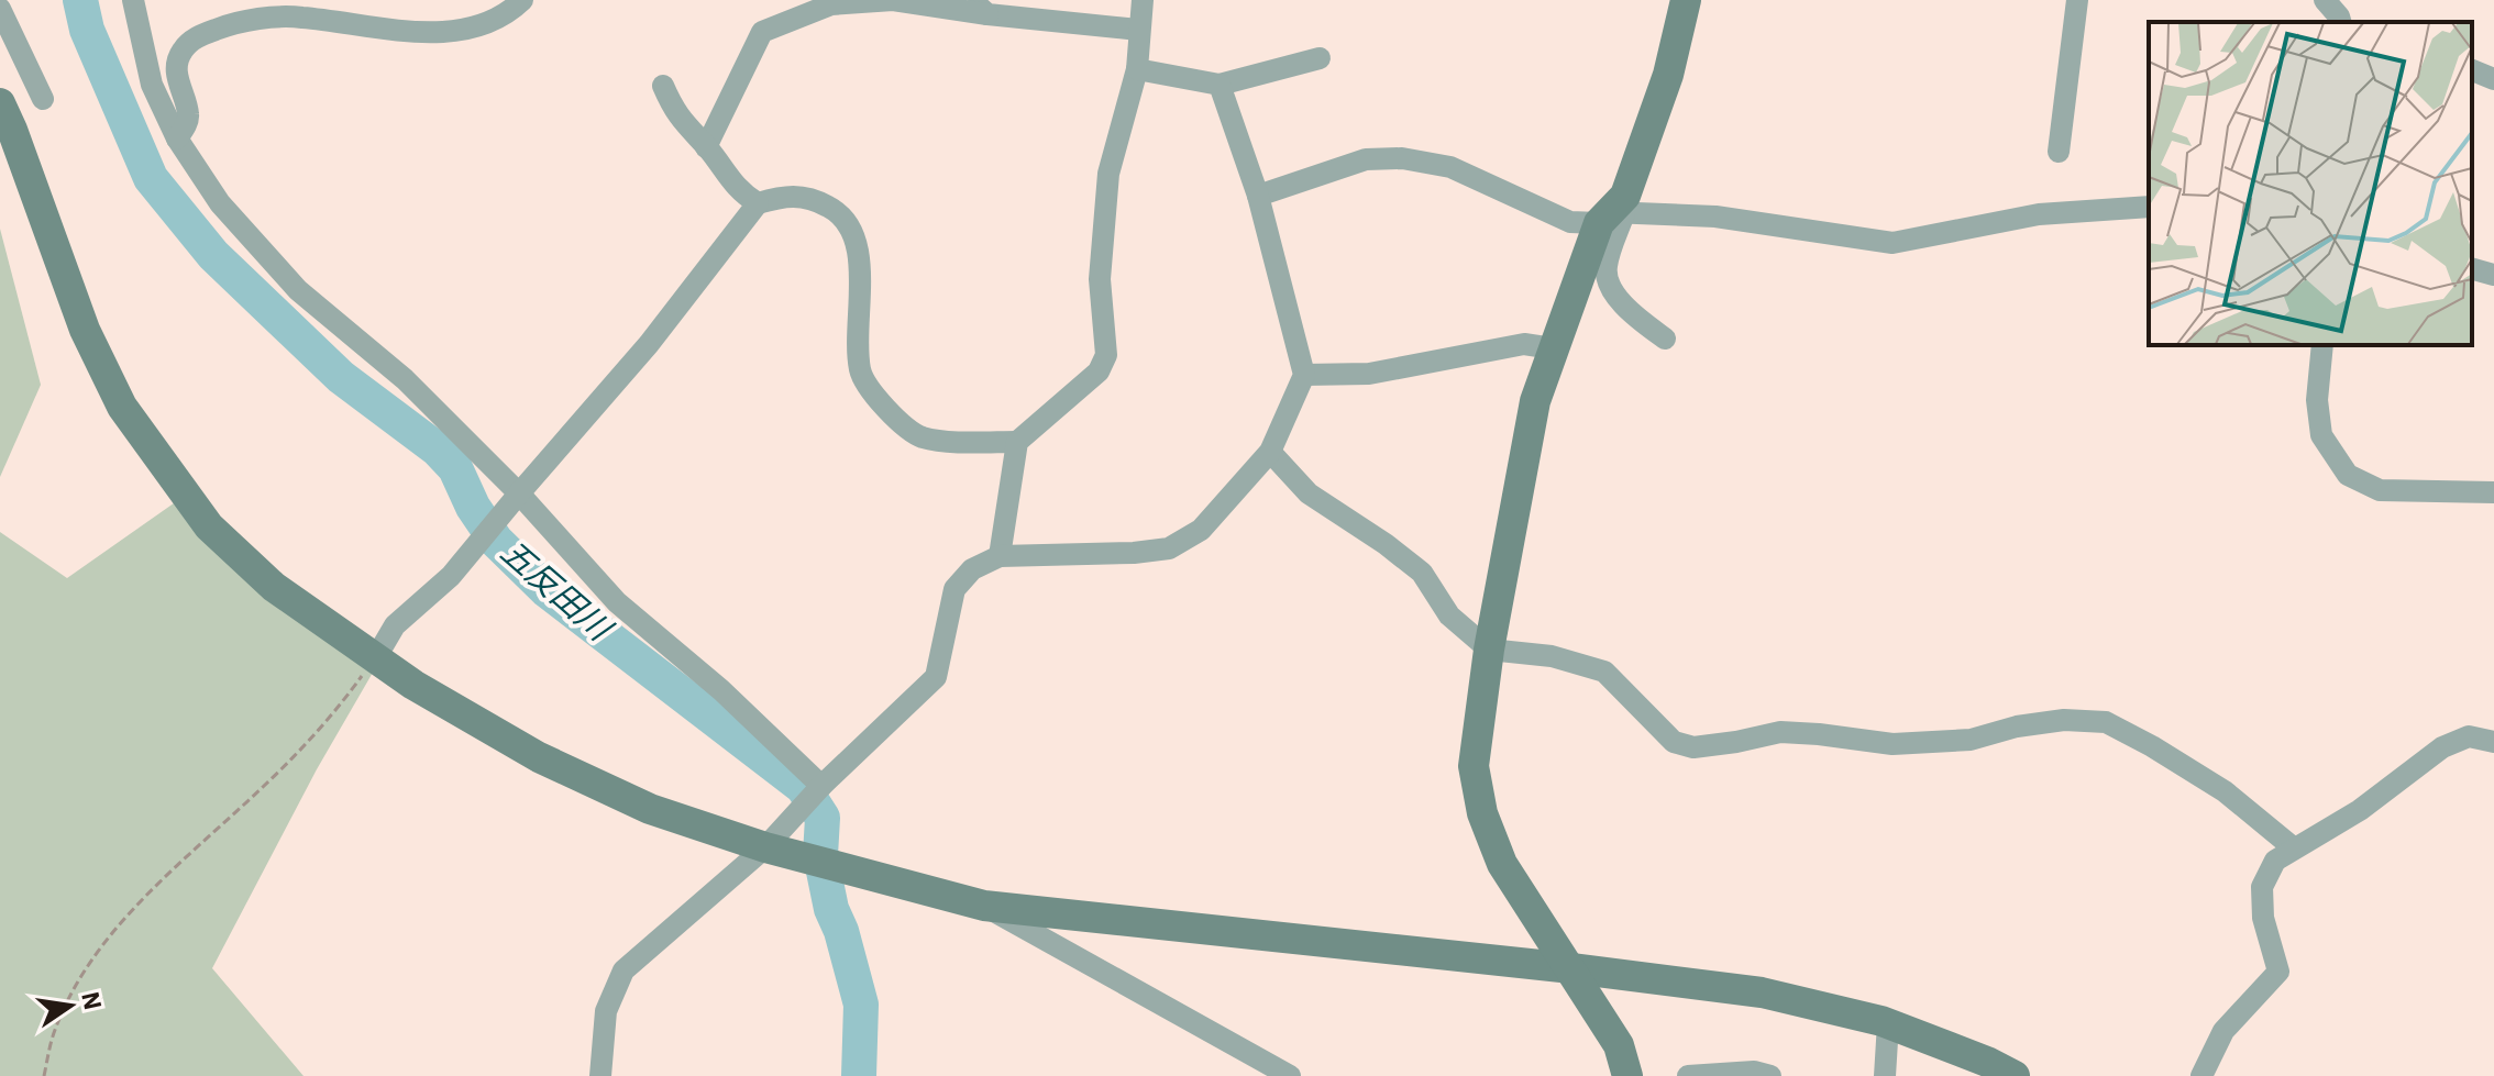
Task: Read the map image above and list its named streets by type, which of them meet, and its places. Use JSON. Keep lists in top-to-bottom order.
{
  "water": ["五反田川"],
  "north": "right"
}
